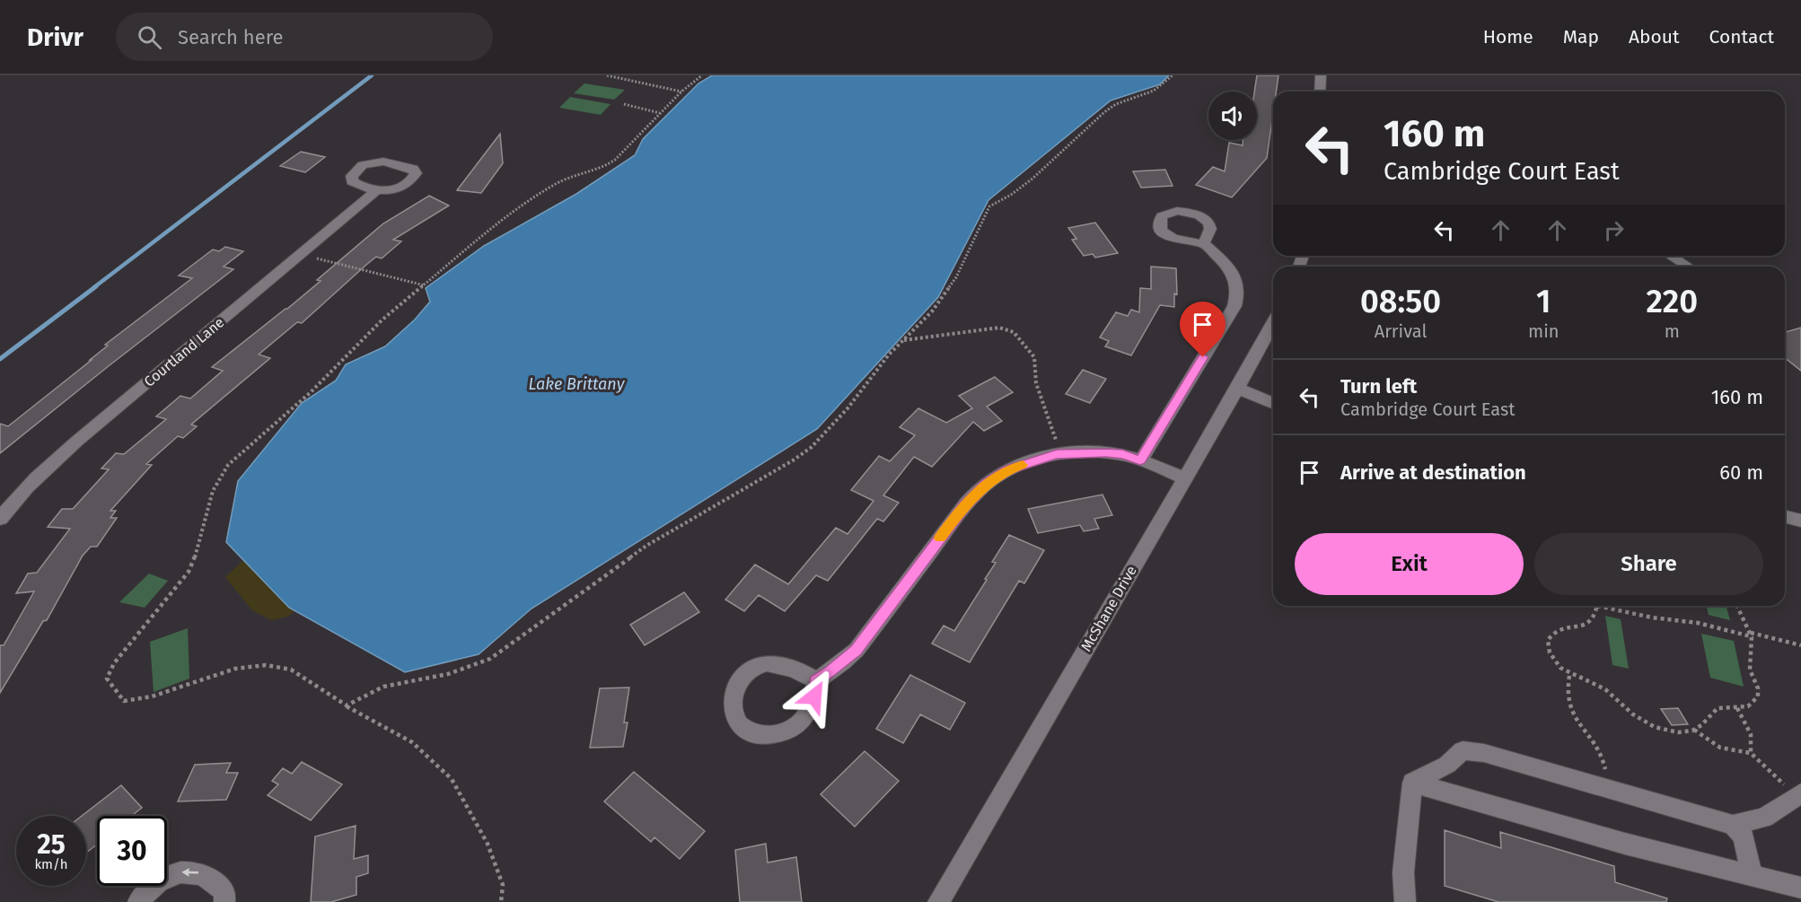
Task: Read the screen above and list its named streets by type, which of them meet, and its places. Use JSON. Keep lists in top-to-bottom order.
{
  "streets": {
    "street": ["Courtland Lane", "McShane Drive"]
  },
  "water": ["Lake Brittany"],
  "page": {
    "header": "Drivr",
    "search": "Search here",
    "nav": [
      "Home",
      "Map",
      "About",
      "Contact"
    ],
    "turn": ["160 m", "Cambridge Court East"],
    "eta": [
      "08:50",
      "Arrival",
      "1",
      "min",
      "220",
      "m"
    ],
    "list": [
      {
        "name": "Turn left",
        "note": "Cambridge Court East",
        "value": "160 m"
      },
      {
        "name": "Arrive at destination",
        "value": "60 m"
      }
    ],
    "buttons": ["Exit", "Share"],
    "speed": "25 km/h",
    "limit": "30"
  }
}
